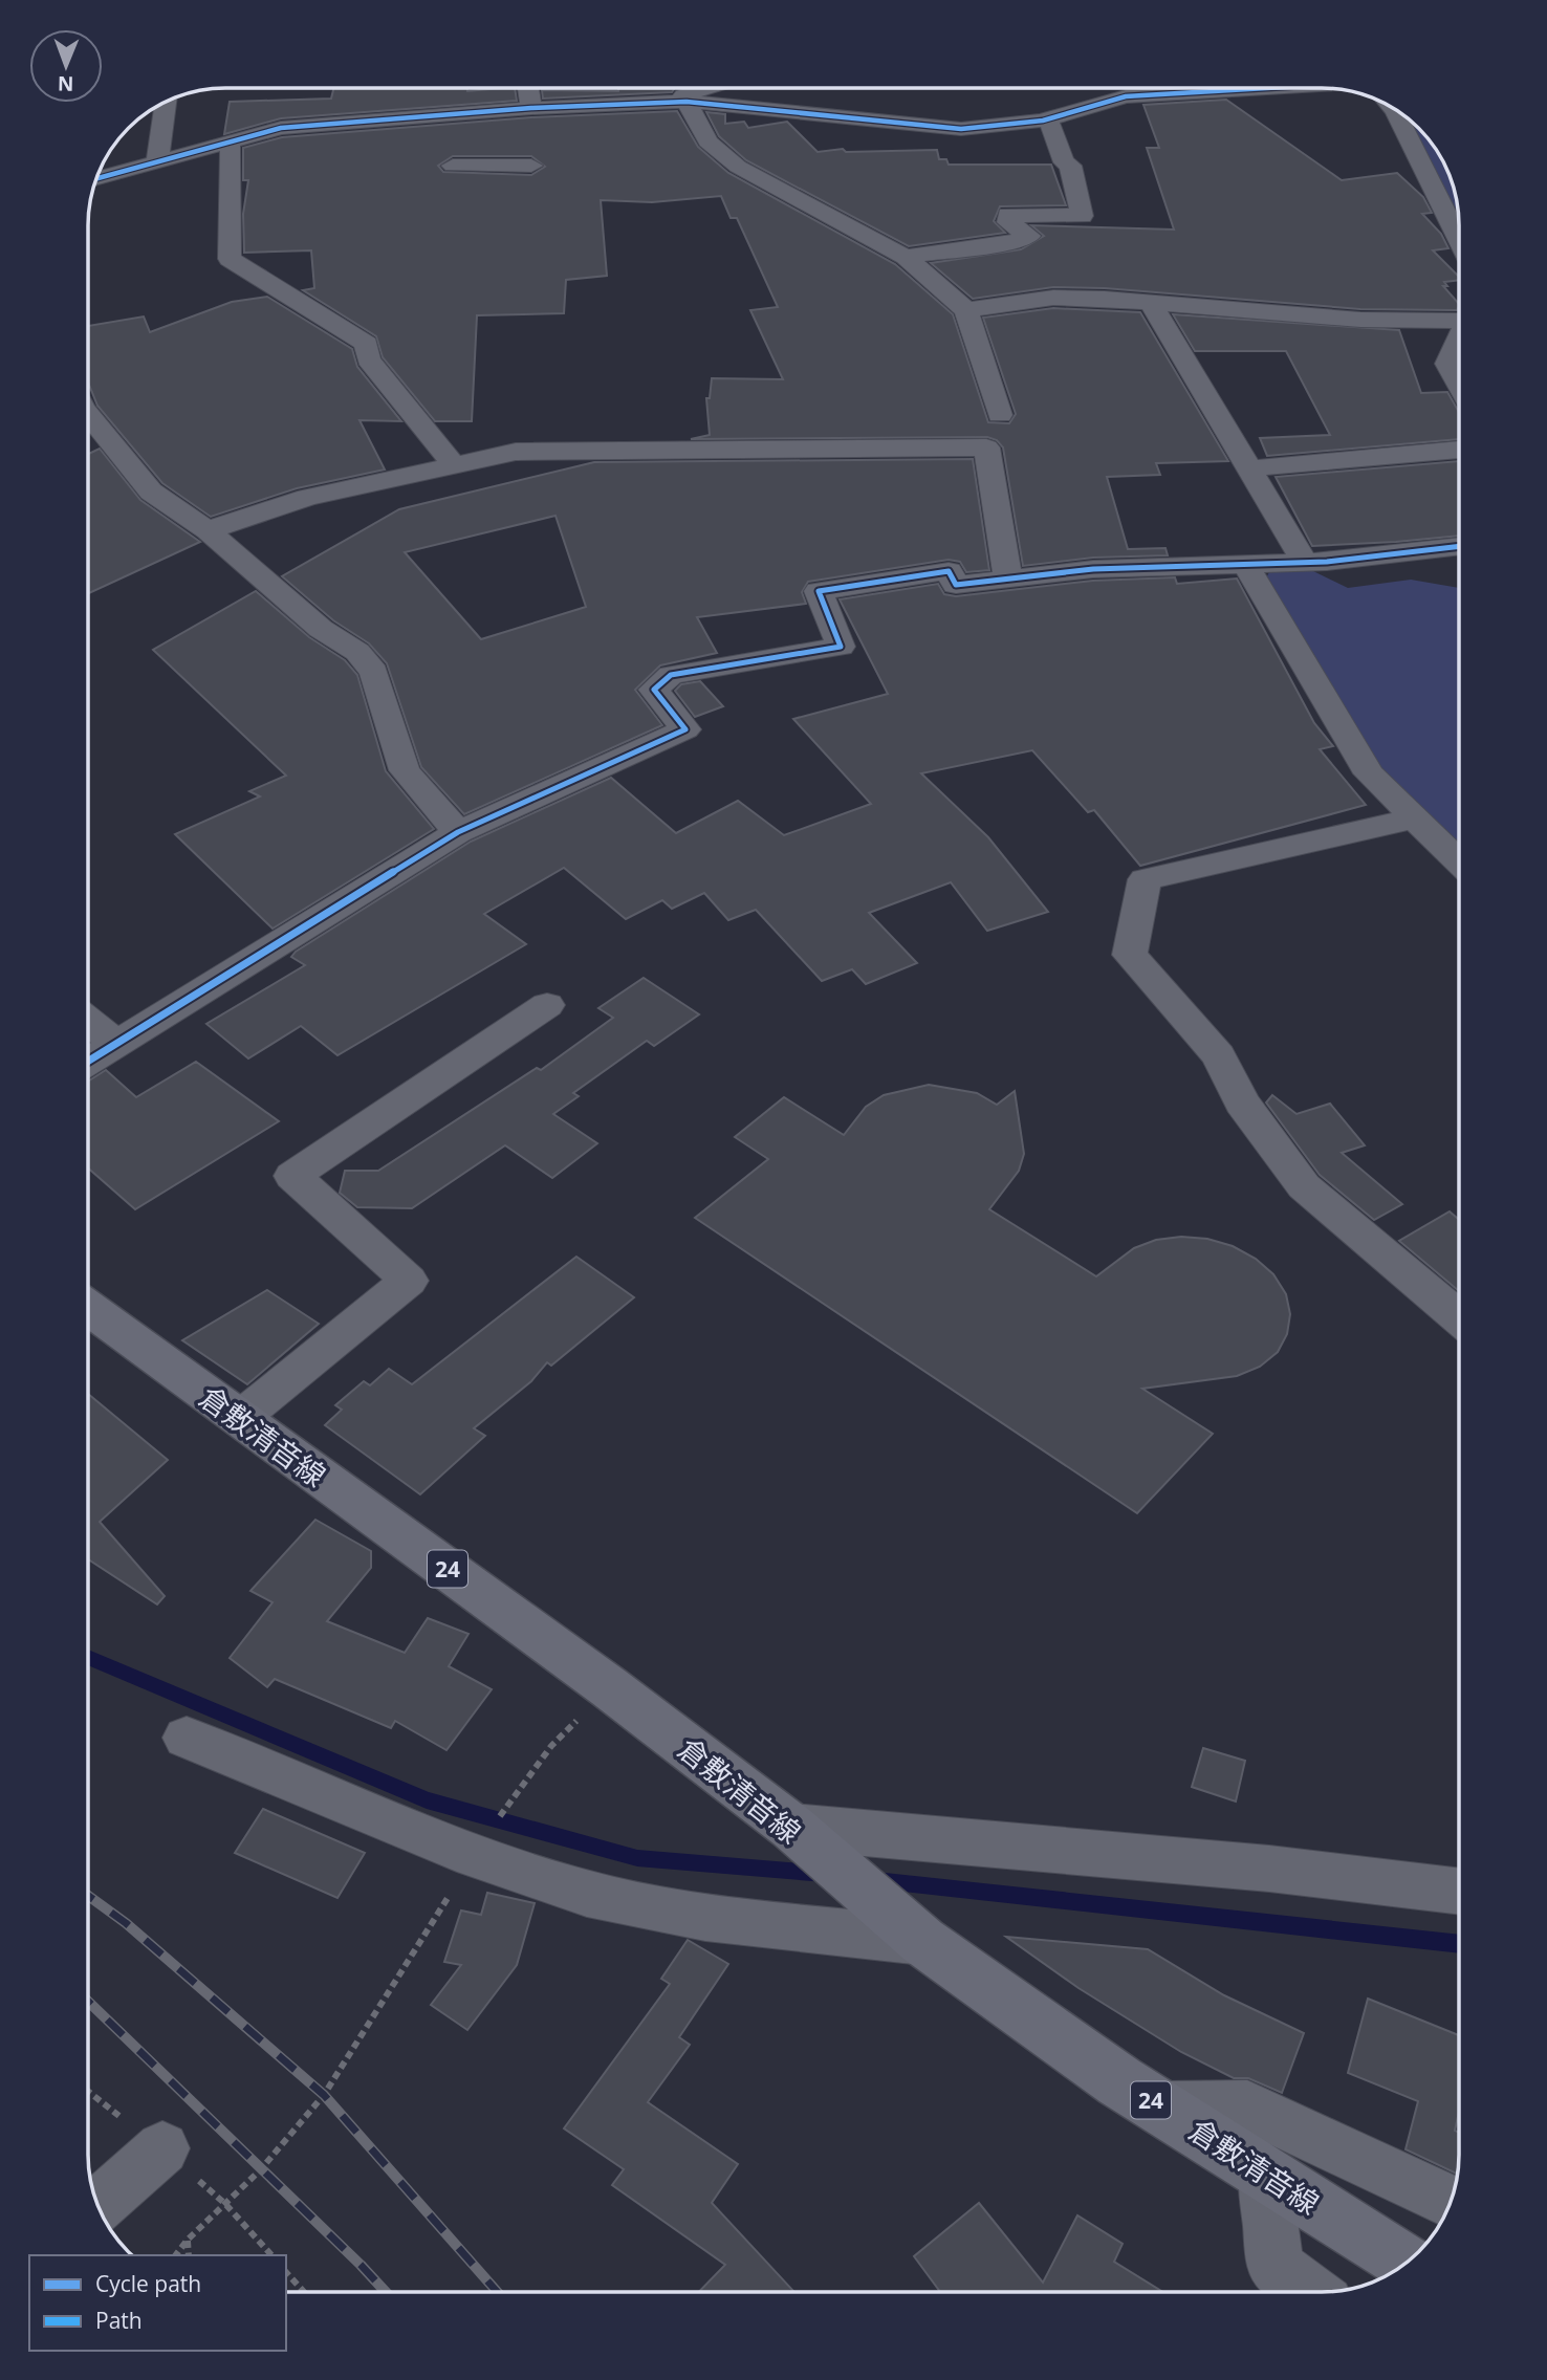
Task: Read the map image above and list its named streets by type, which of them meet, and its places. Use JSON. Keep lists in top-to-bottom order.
{
  "streets": {
    "main road": ["倉敷清音線", "24"]
  },
  "legend": ["Cycle path", "Path"],
  "north": "bottom"
}
